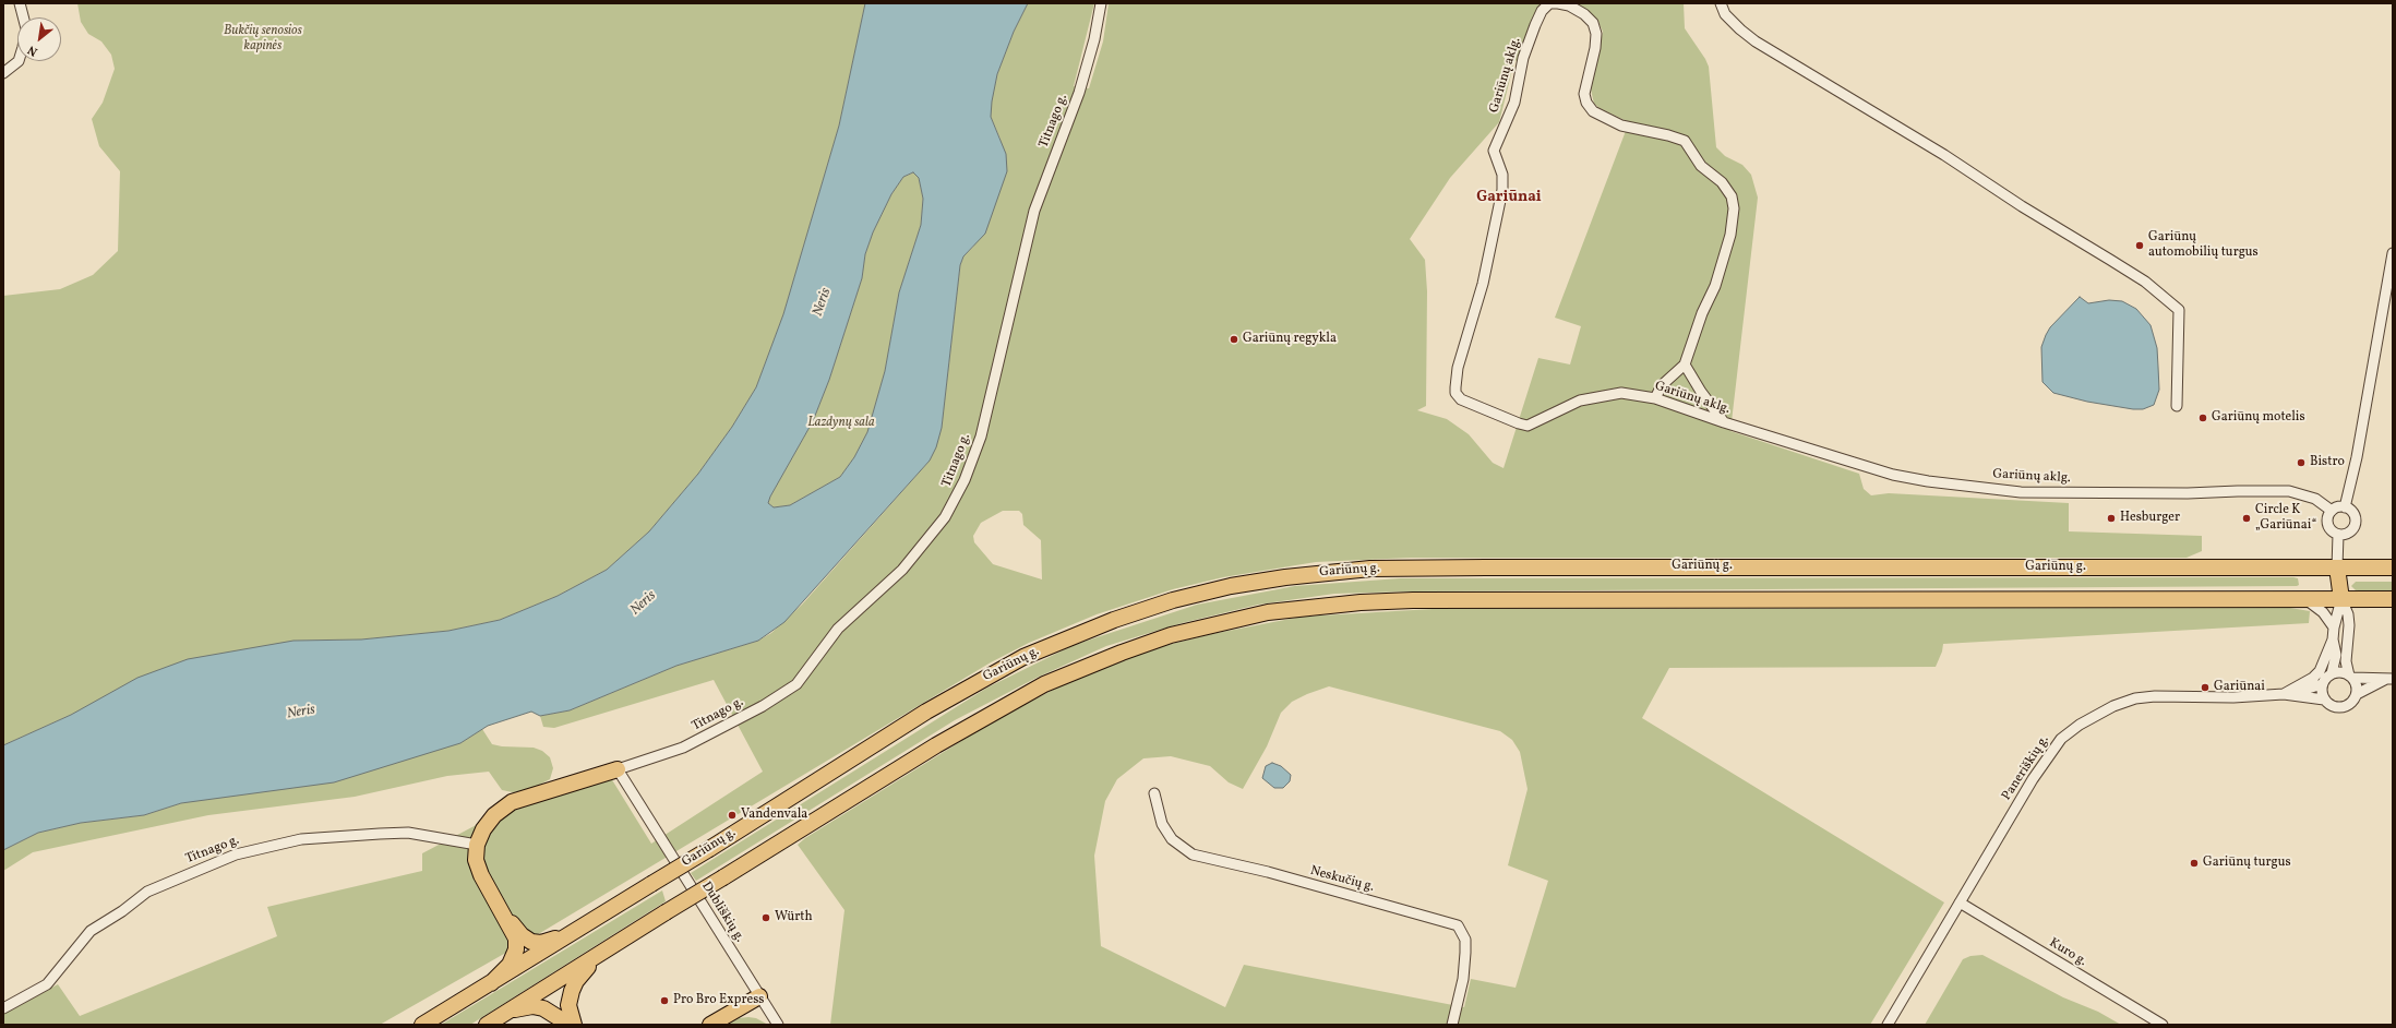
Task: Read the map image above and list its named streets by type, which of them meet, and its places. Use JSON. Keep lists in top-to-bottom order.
{
  "streets": {
    "highway": ["Gariūnų g."],
    "street": [
      "Gariūnų aklg.",
      "Titnago g.",
      "Paneriškių g.",
      "Neskučių g.",
      "Dubliškių g.",
      "Kuro g."
    ]
  },
  "crossings": [
    ["Titnago g.", "Dubliškių g."],
    ["Paneriškių g.", "Kuro g."]
  ],
  "districts": ["Gariūnai"],
  "water": ["Neris"],
  "parks": ["Bukčių senosios kapinės", "Lazdynų sala"],
  "places": [
    "Gariūnų automobilių turgus",
    "Gariūnų regykla",
    "Gariūnų motelis",
    "Bistro",
    "Hesburger",
    "Circle K „Gariūnai“",
    "Gariūnai",
    "Vandenvala",
    "Gariūnų turgus",
    "Würth",
    "Pro Bro Express"
  ],
  "north": "bottom left"
}
